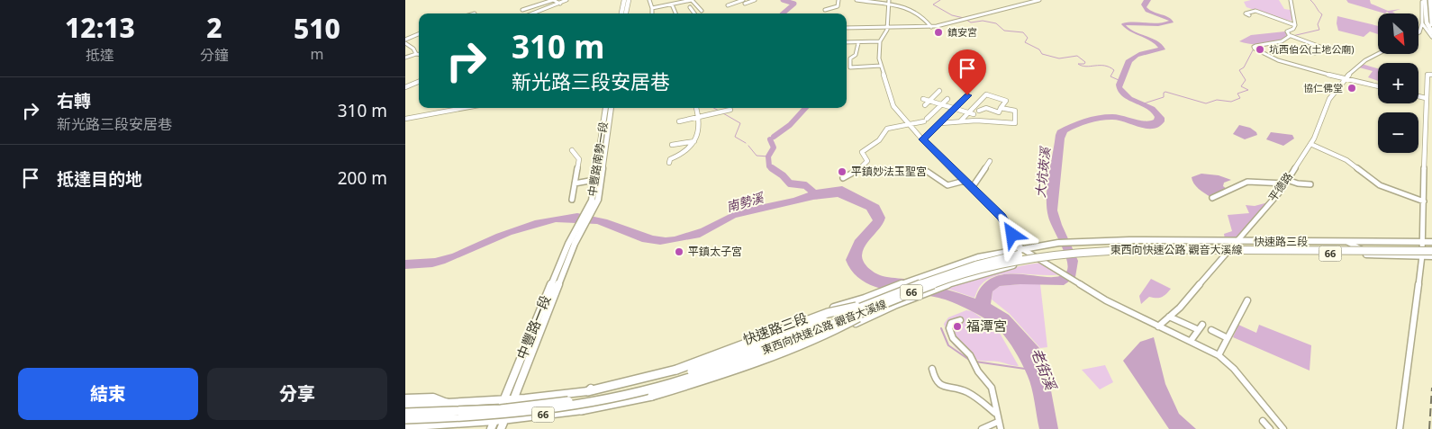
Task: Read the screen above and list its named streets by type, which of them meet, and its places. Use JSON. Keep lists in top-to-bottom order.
{
  "streets": {
    "highway": ["東西向快速公路 觀音大溪線", "66"],
    "main road": ["中豐路南勢一段", "快速路三段", "中豐路一段"],
    "street": ["平德路"]
  },
  "crossings": [
    ["平德路", "快速路三段"],
    ["快速路三段", "66"],
    ["快速路三段", "中豐路一段"],
    ["66", "中豐路一段"]
  ],
  "water": ["大坑崁溪", "南勢溪", "老街溪"],
  "places": [
    "鎮安宮",
    "坑西伯公(土地公廟)",
    "協仁佛堂",
    "平鎮妙法玉聖宮",
    "平鎮太子宮",
    "福潭宮"
  ],
  "north": "bottom right",
  "page": {
    "eta": [
      "12:13",
      "抵達",
      "2",
      "分鐘",
      "510",
      "m"
    ],
    "map_buttons": ["+", "−"],
    "turn": ["310 m", "新光路三段安居巷"],
    "list": [
      {
        "name": "右轉",
        "note": "新光路三段安居巷",
        "value": "310 m"
      },
      {
        "name": "抵達目的地",
        "value": "200 m"
      }
    ],
    "buttons": ["結束", "分享"]
  }
}
